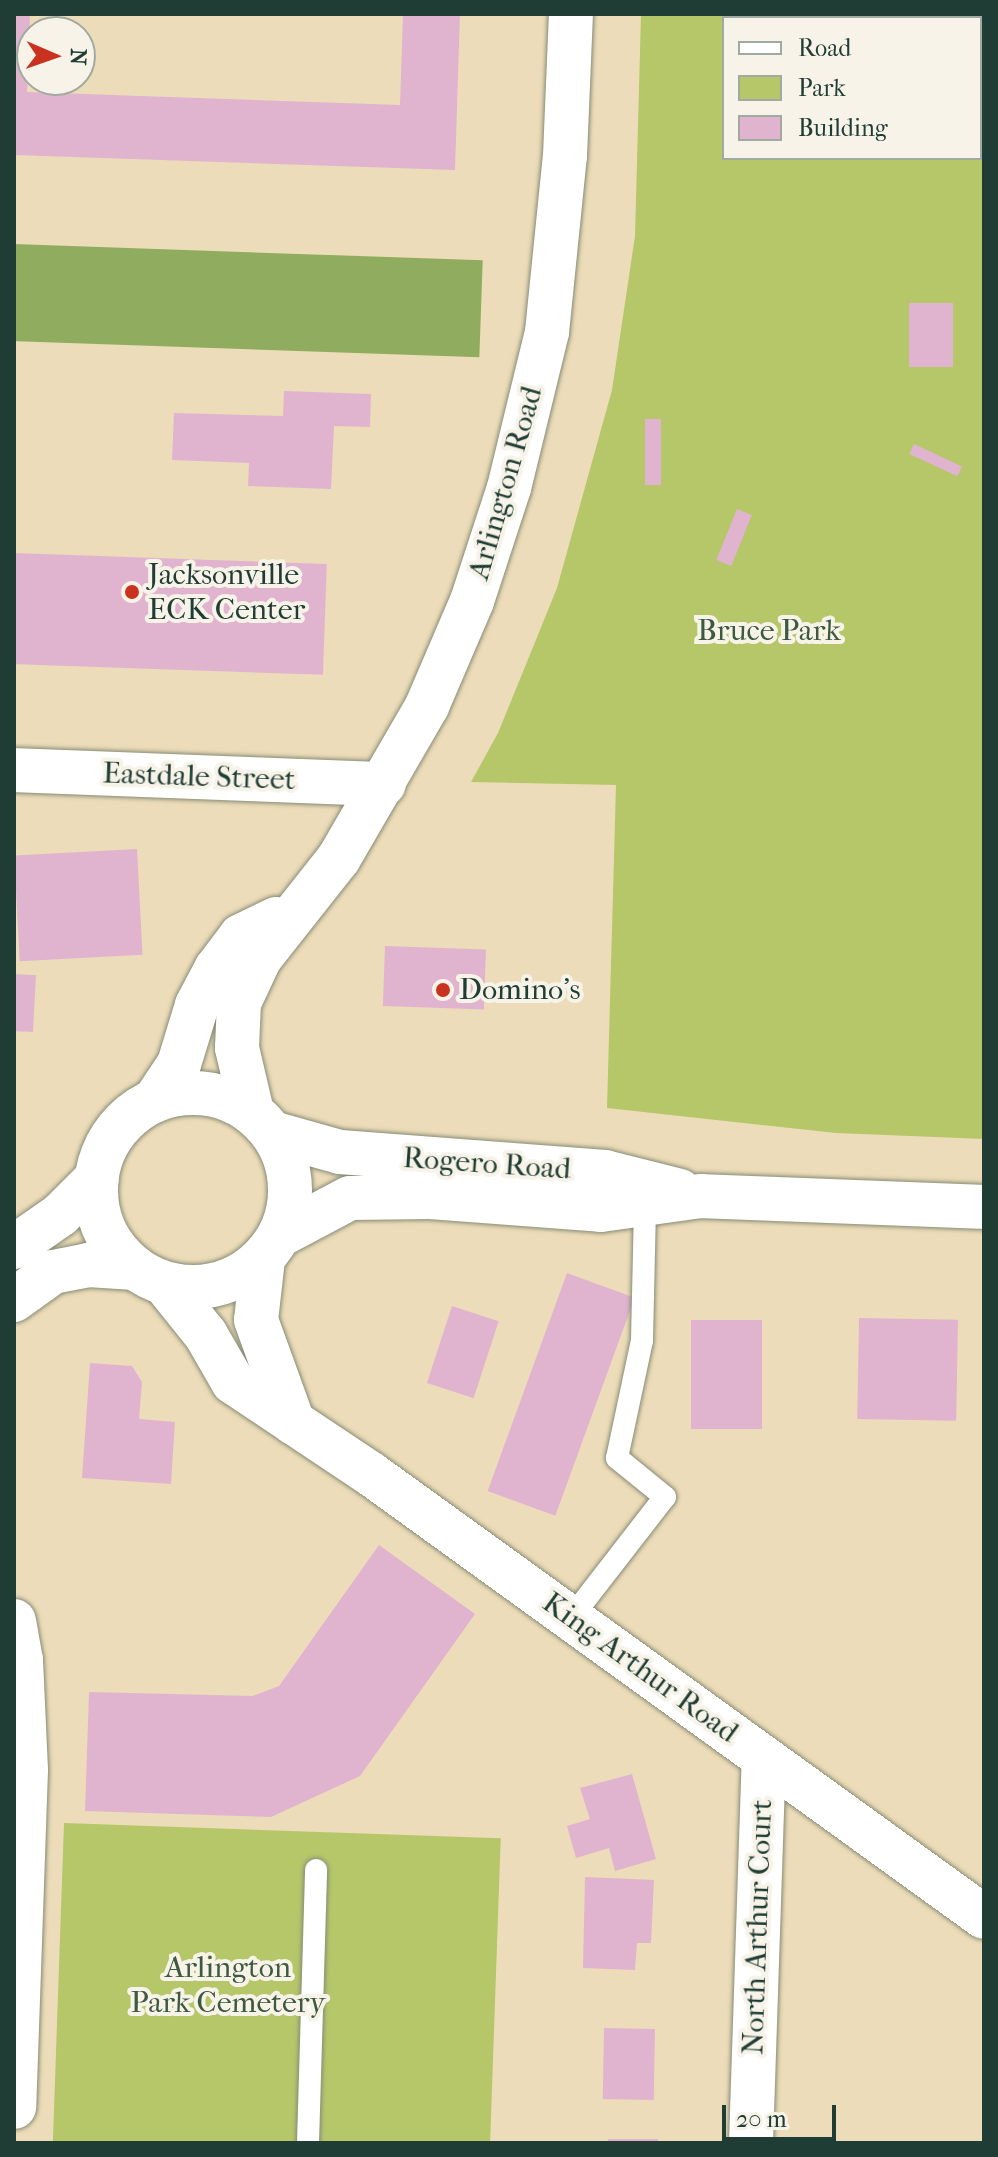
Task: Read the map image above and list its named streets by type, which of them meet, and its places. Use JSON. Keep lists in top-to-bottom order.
{
  "streets": {
    "main road": [
      "Arlington Road",
      "Eastdale Street",
      "Rogero Road",
      "King Arthur Road",
      "North Arthur Court"
    ]
  },
  "crossings": [
    ["Arlington Road", "Eastdale Street"],
    ["Arlington Road", "Rogero Road"],
    ["Arlington Road", "King Arthur Road"],
    ["Rogero Road", "King Arthur Road"],
    ["King Arthur Road", "North Arthur Court"]
  ],
  "parks": ["Bruce Park", "Arlington Park Cemetery"],
  "places": ["Jacksonville ECK Center", "Domino's"],
  "legend": ["Road", "Park", "Building"],
  "scale_bar": "20 m",
  "north": "right"
}
